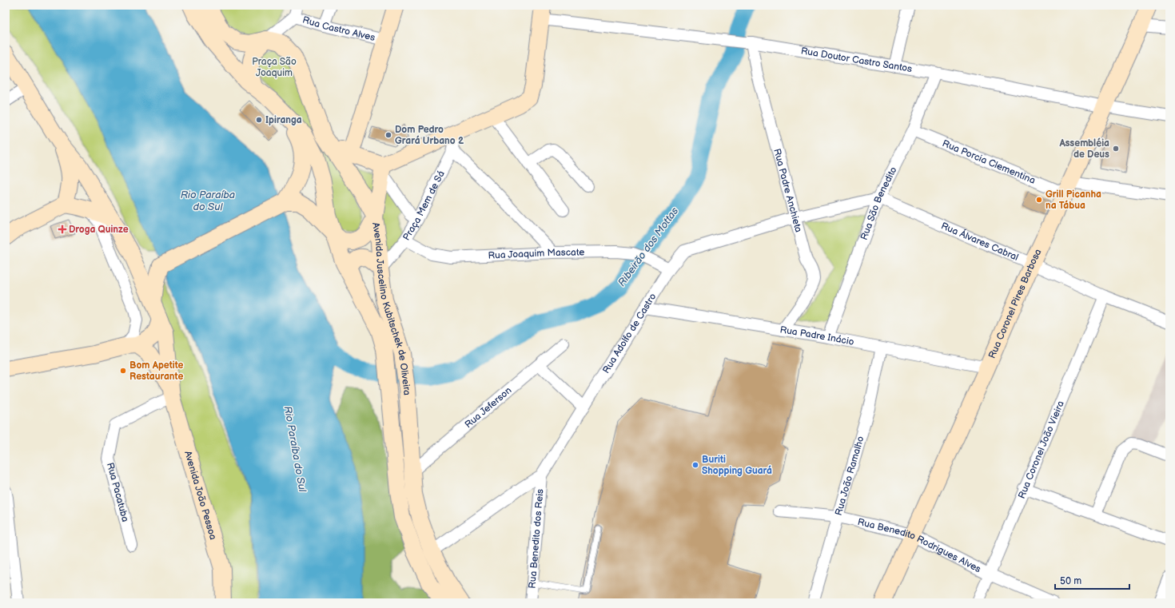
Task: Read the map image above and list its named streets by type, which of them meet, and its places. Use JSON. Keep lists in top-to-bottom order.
{
  "streets": {
    "street": [
      "Rua Castro Alves",
      "Rua Doutor Castro Santos",
      "Rua Porcia Clementina",
      "Rua Padre Anchieta",
      "Rua São Benedito",
      "Praça Mem de Sá",
      "Rua Álvares Cabral",
      "Rua Joaquim Mascate",
      "Rua Coronel Pires Barbosa",
      "Avenida Juscelino Kubitschek de Oliveira",
      "Rua Adolfo de Castro",
      "Rua Padre Inácio",
      "Rua Jeferson",
      "Rua Coronel João Vieira",
      "Rua João Ramalho",
      "Rua Pacatuba",
      "Avenida João Pessoa",
      "Rua Benedito dos Reis",
      "Rua Benedito Rodrigues Alves"
    ]
  },
  "crossings": [
    ["Rua Doutor Castro Santos", "Rua Padre Anchieta"],
    ["Rua Doutor Castro Santos", "Rua São Benedito"],
    ["Rua Doutor Castro Santos", "Rua Coronel Pires Barbosa"],
    ["Rua Porcia Clementina", "Rua São Benedito"],
    ["Rua Porcia Clementina", "Rua Coronel Pires Barbosa"],
    ["Rua Padre Anchieta", "Rua Adolfo de Castro"],
    ["Rua Padre Anchieta", "Rua Padre Inácio"],
    ["Rua São Benedito", "Rua Álvares Cabral"],
    ["Rua São Benedito", "Rua Adolfo de Castro"],
    ["Rua São Benedito", "Rua Padre Inácio"],
    ["Praça Mem de Sá", "Rua Joaquim Mascate"],
    ["Praça Mem de Sá", "Avenida Juscelino Kubitschek de Oliveira"],
    ["Rua Álvares Cabral", "Rua Coronel Pires Barbosa"],
    ["Rua Álvares Cabral", "Rua Adolfo de Castro"],
    ["Rua Álvares Cabral", "Rua Coronel João Vieira"],
    ["Rua Joaquim Mascate", "Rua Adolfo de Castro"],
    ["Rua Coronel Pires Barbosa", "Rua Padre Inácio"],
    ["Rua Coronel Pires Barbosa", "Rua Benedito Rodrigues Alves"],
    ["Avenida Juscelino Kubitschek de Oliveira", "Rua Adolfo de Castro"],
    ["Avenida Juscelino Kubitschek de Oliveira", "Rua Jeferson"],
    ["Rua Adolfo de Castro", "Rua Padre Inácio"],
    ["Rua Adolfo de Castro", "Rua Benedito dos Reis"],
    ["Rua Padre Inácio", "Rua João Ramalho"],
    ["Rua Coronel João Vieira", "Rua Benedito Rodrigues Alves"],
    ["Rua João Ramalho", "Rua Benedito Rodrigues Alves"],
    ["Rua Pacatuba", "Avenida João Pessoa"]
  ],
  "water": ["Rio Paraíba do Sul", "Ribeirão dos Mottas"],
  "parks": ["Praça São Joaquim"],
  "places": {
    "other": [
      "Ipiranga",
      "Dom Pedro Grará Urbano 2",
      "Assembléia de Deus",
      "Grill Picanha na Tábua",
      "Bom Apetite Restaurante",
      "Buriti Shopping Guará"
    ],
    "health": ["Droga Quinze"]
  },
  "scale_bar": "50 m"
}
